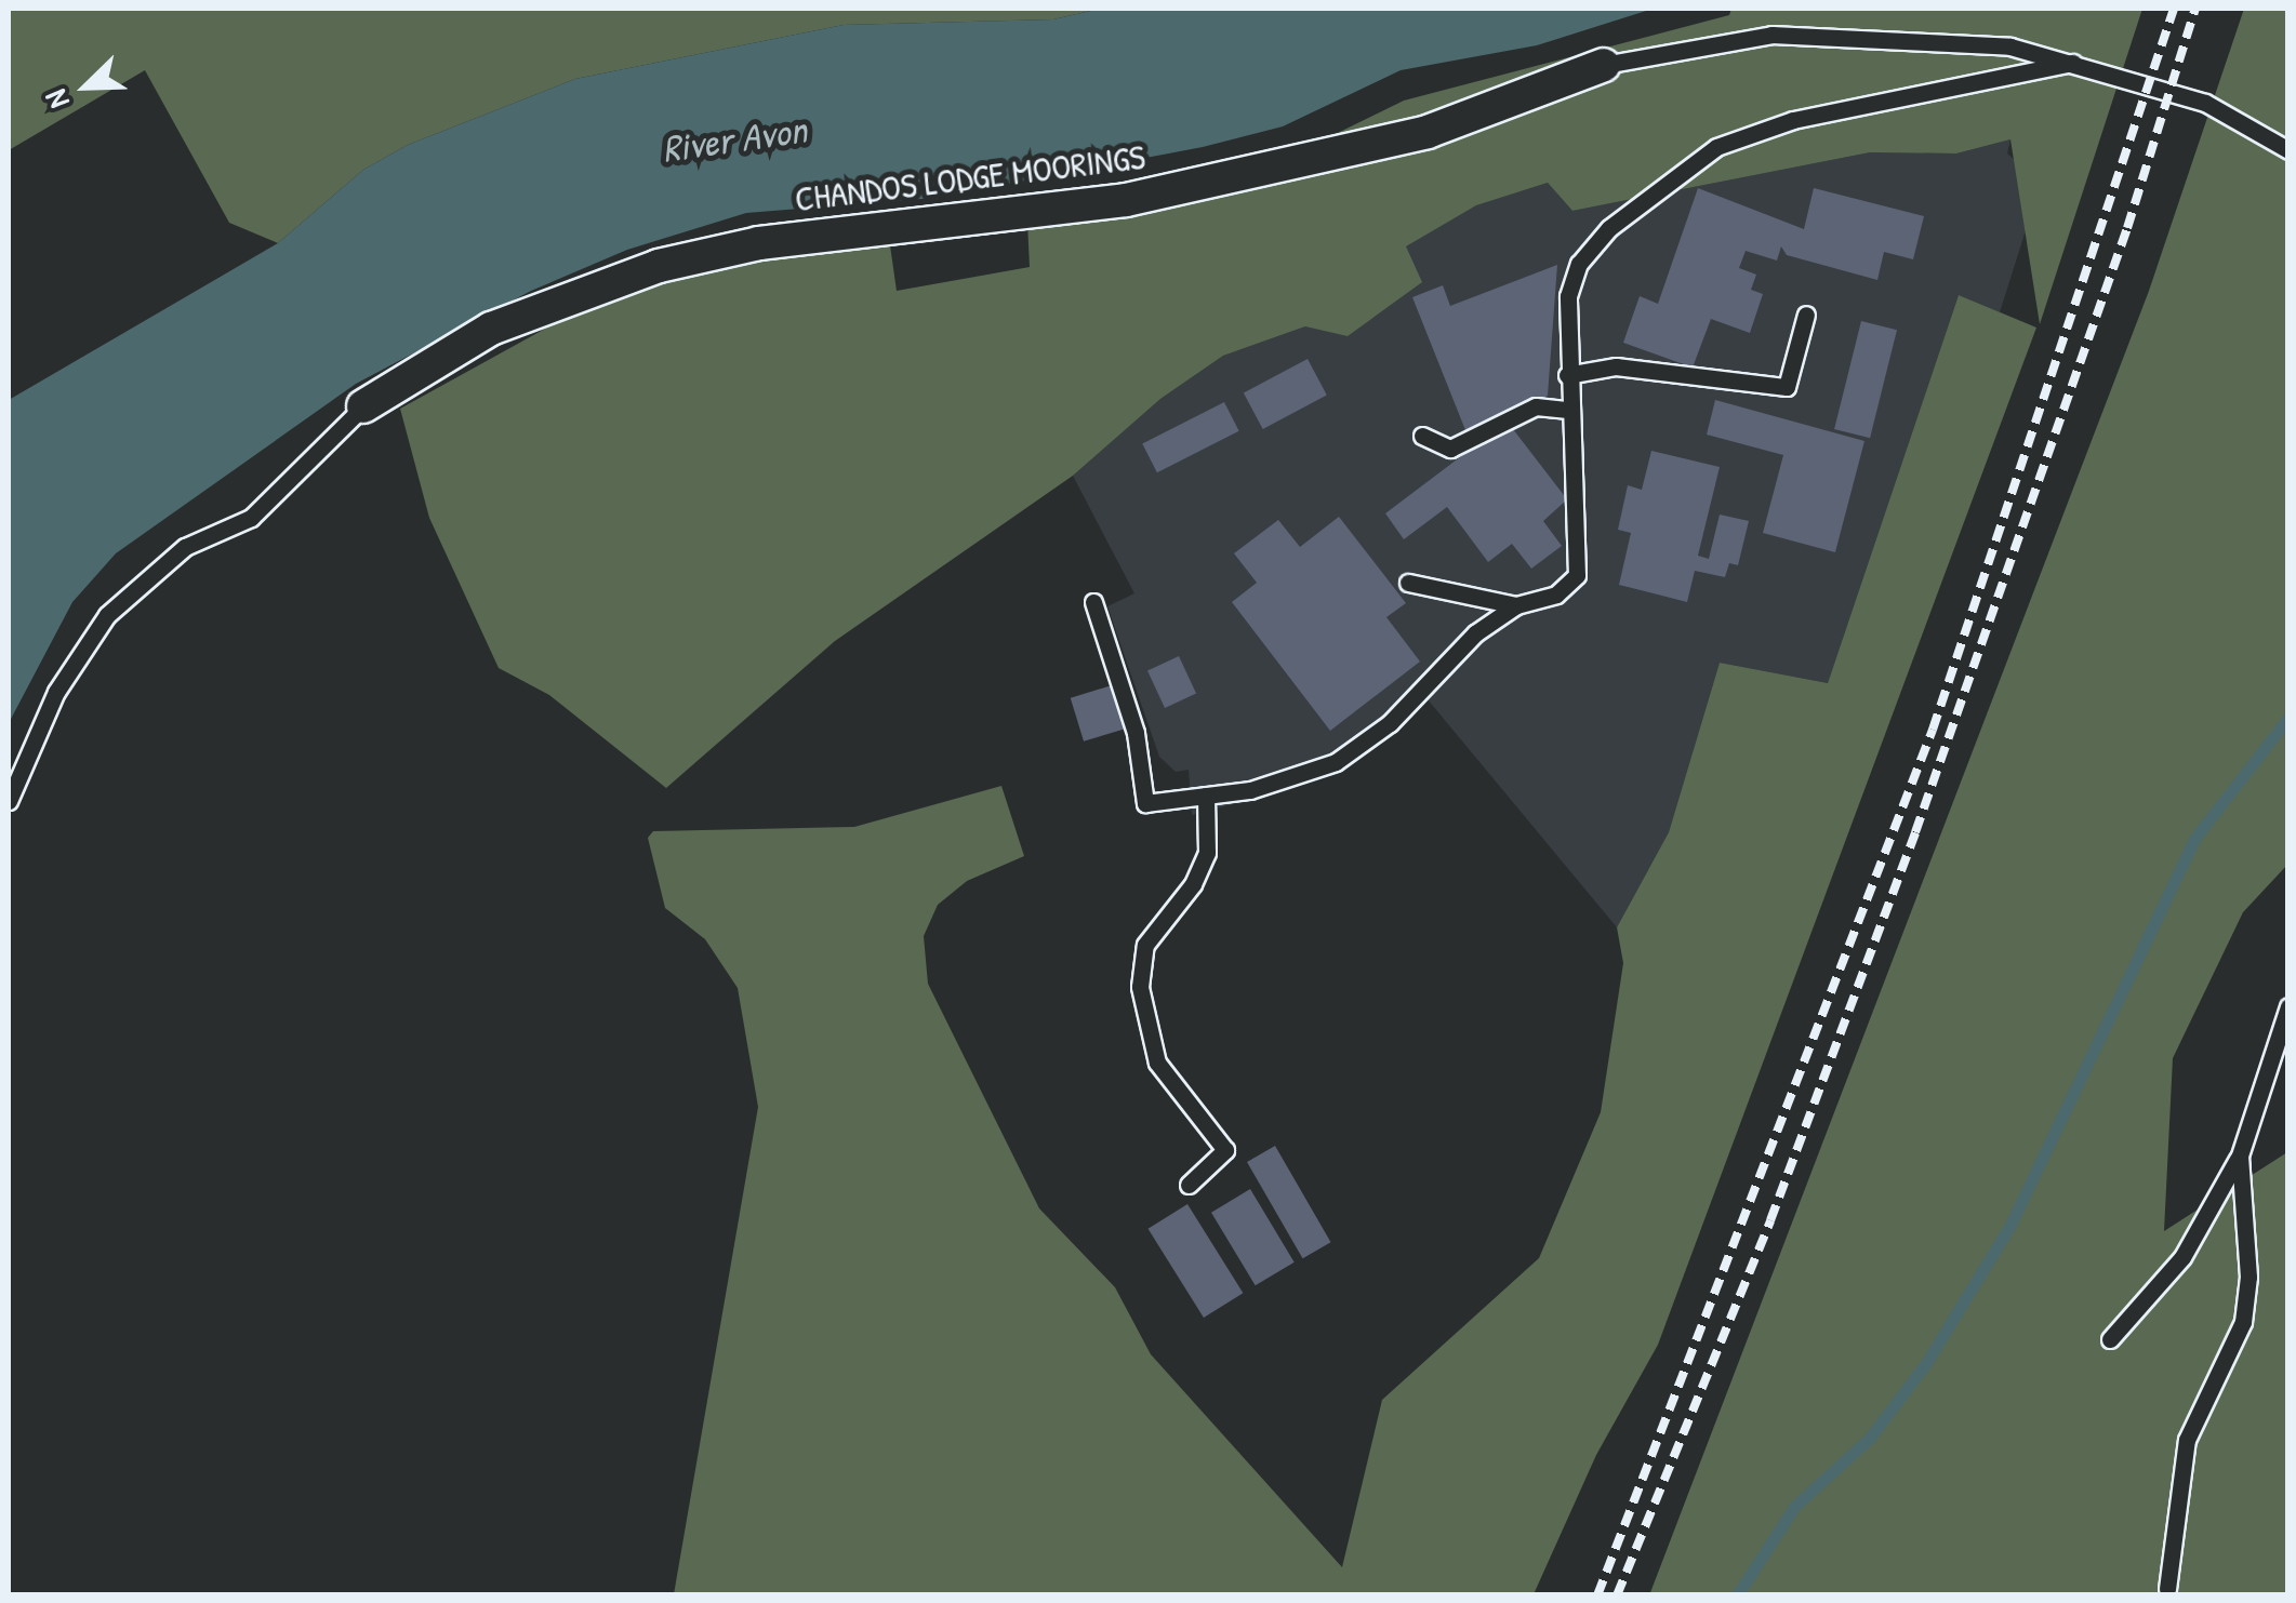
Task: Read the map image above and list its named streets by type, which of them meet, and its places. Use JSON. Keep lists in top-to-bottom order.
{
  "streets": {
    "street": ["CHANDOS LODGE MOORINGS"]
  },
  "water": ["River Avon"],
  "north": "bottom left"
}
